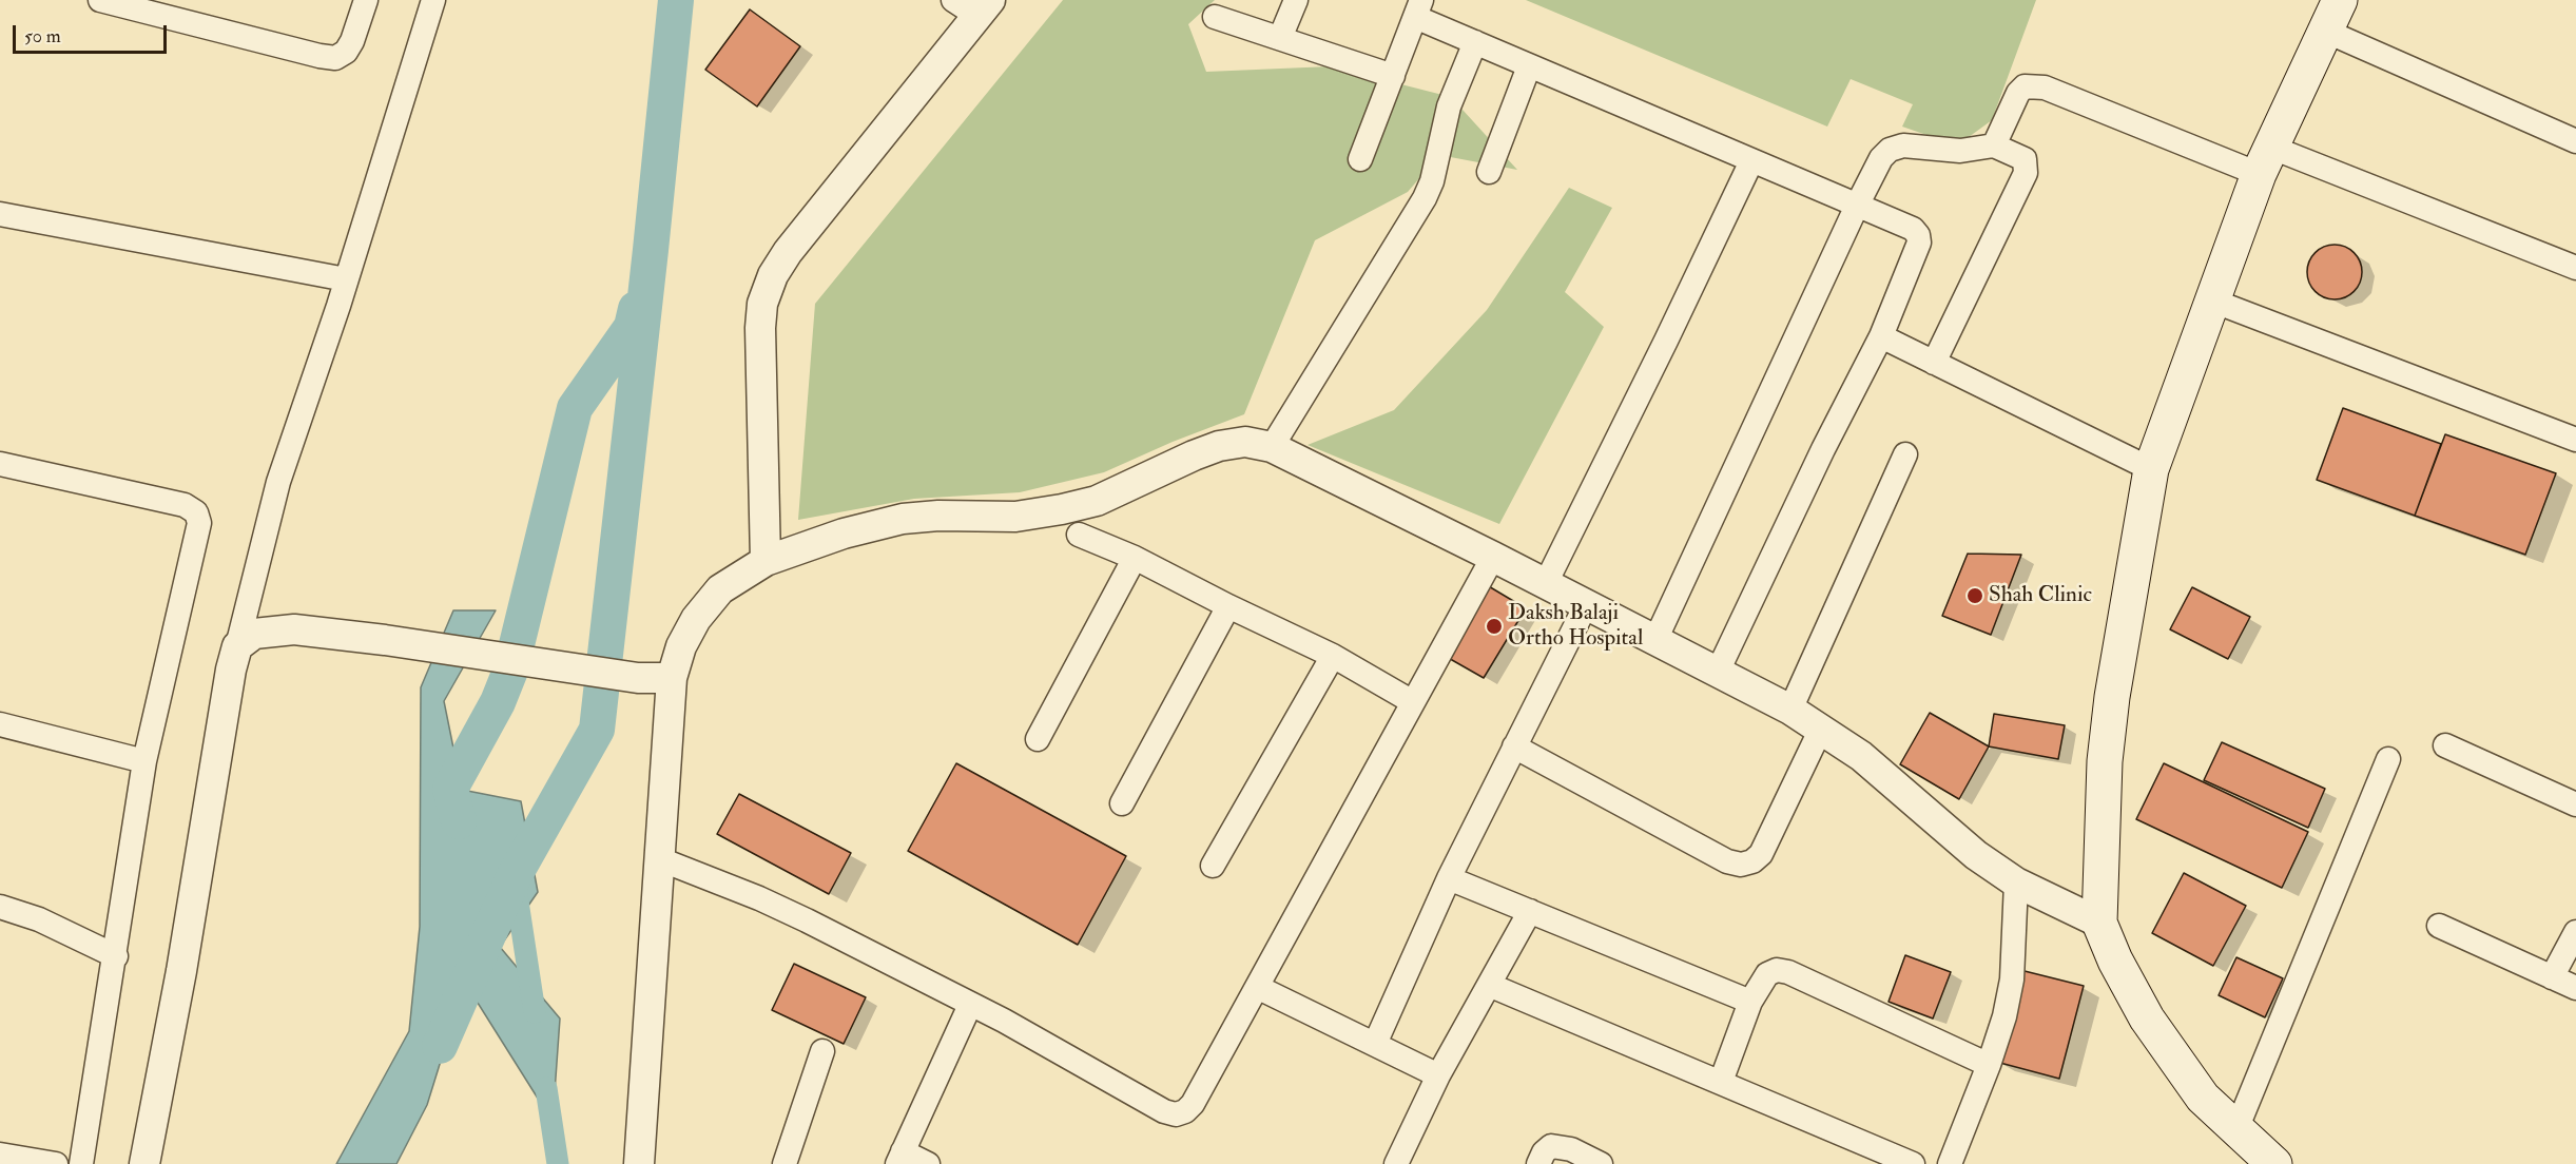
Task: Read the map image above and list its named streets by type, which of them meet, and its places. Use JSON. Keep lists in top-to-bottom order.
{
  "places": ["Shah Clinic", "Daksh Balaji Ortho Hospital"],
  "scale_bar": "50 m"
}
